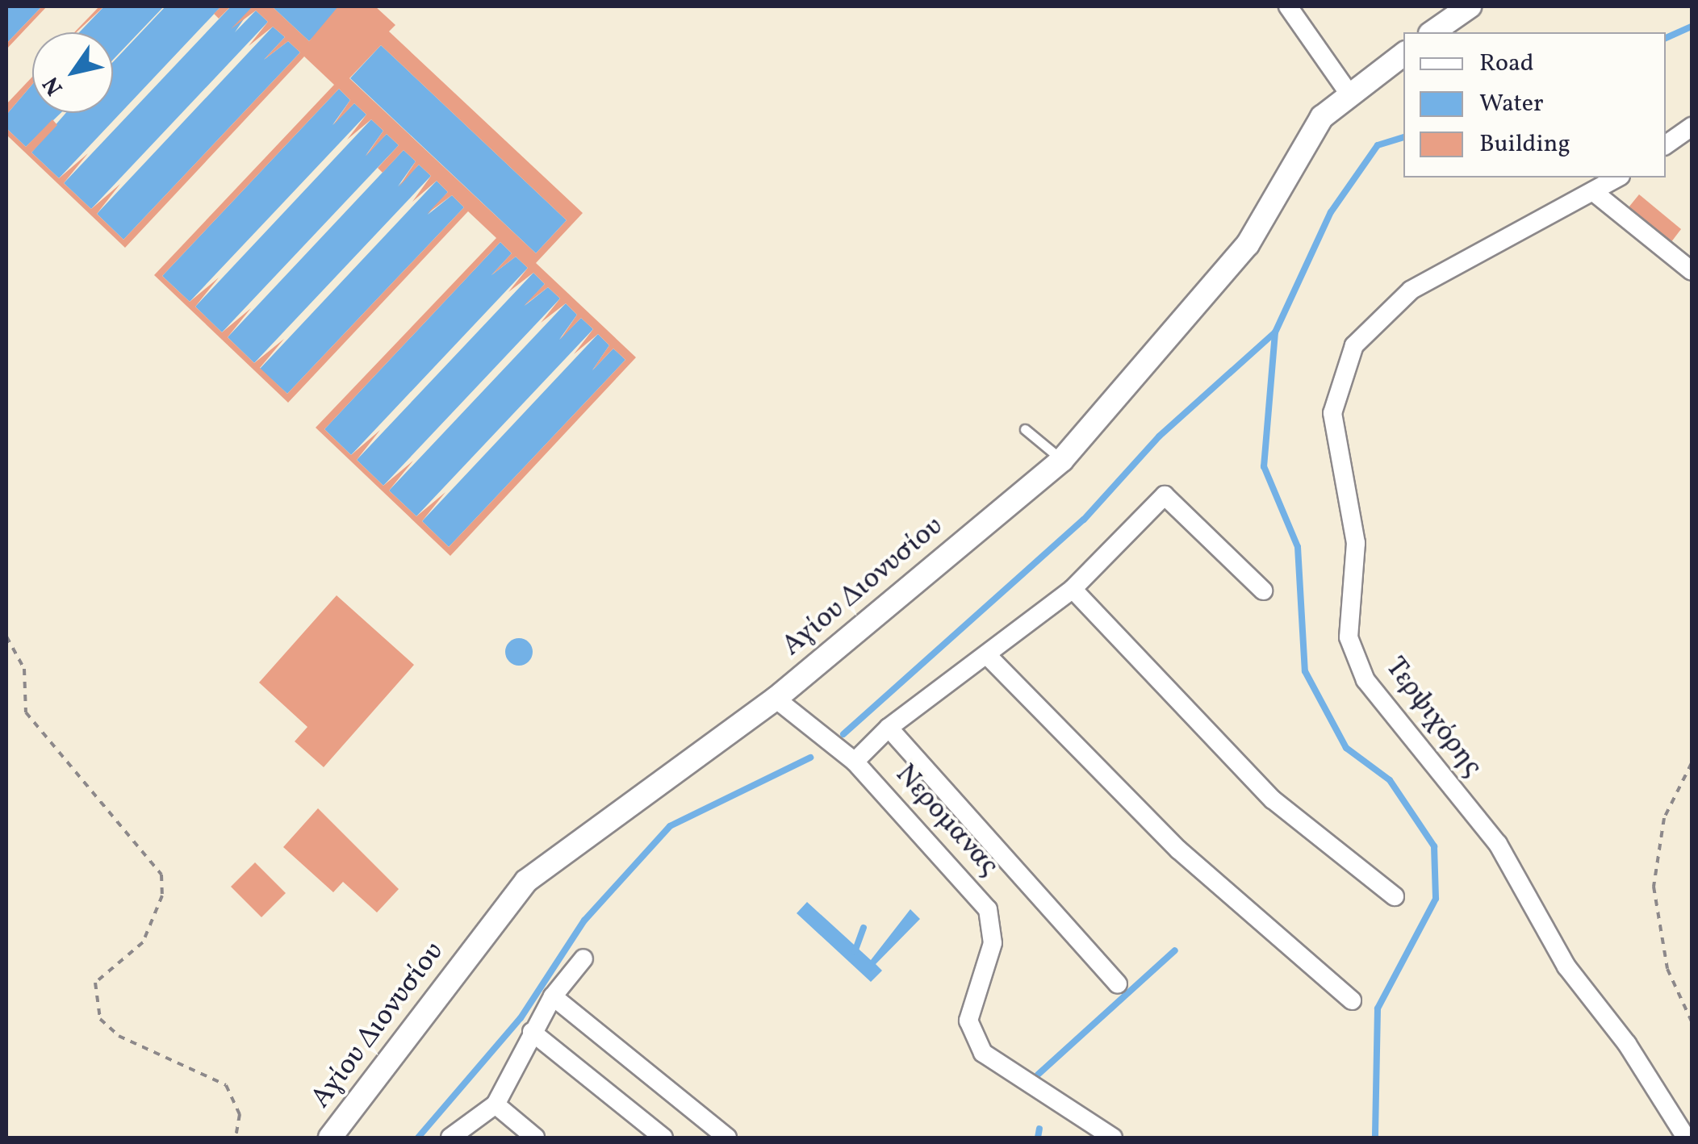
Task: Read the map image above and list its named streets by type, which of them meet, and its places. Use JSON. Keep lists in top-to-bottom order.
{
  "streets": {
    "street": ["Αγίου Διονυσίου", "Τερψιχόρης", "Νερομανας"]
  },
  "crossings": [
    ["Αγίου Διονυσίου", "Νερομανας"]
  ],
  "legend": ["Road", "Water", "Building"],
  "north": "bottom left"
}
